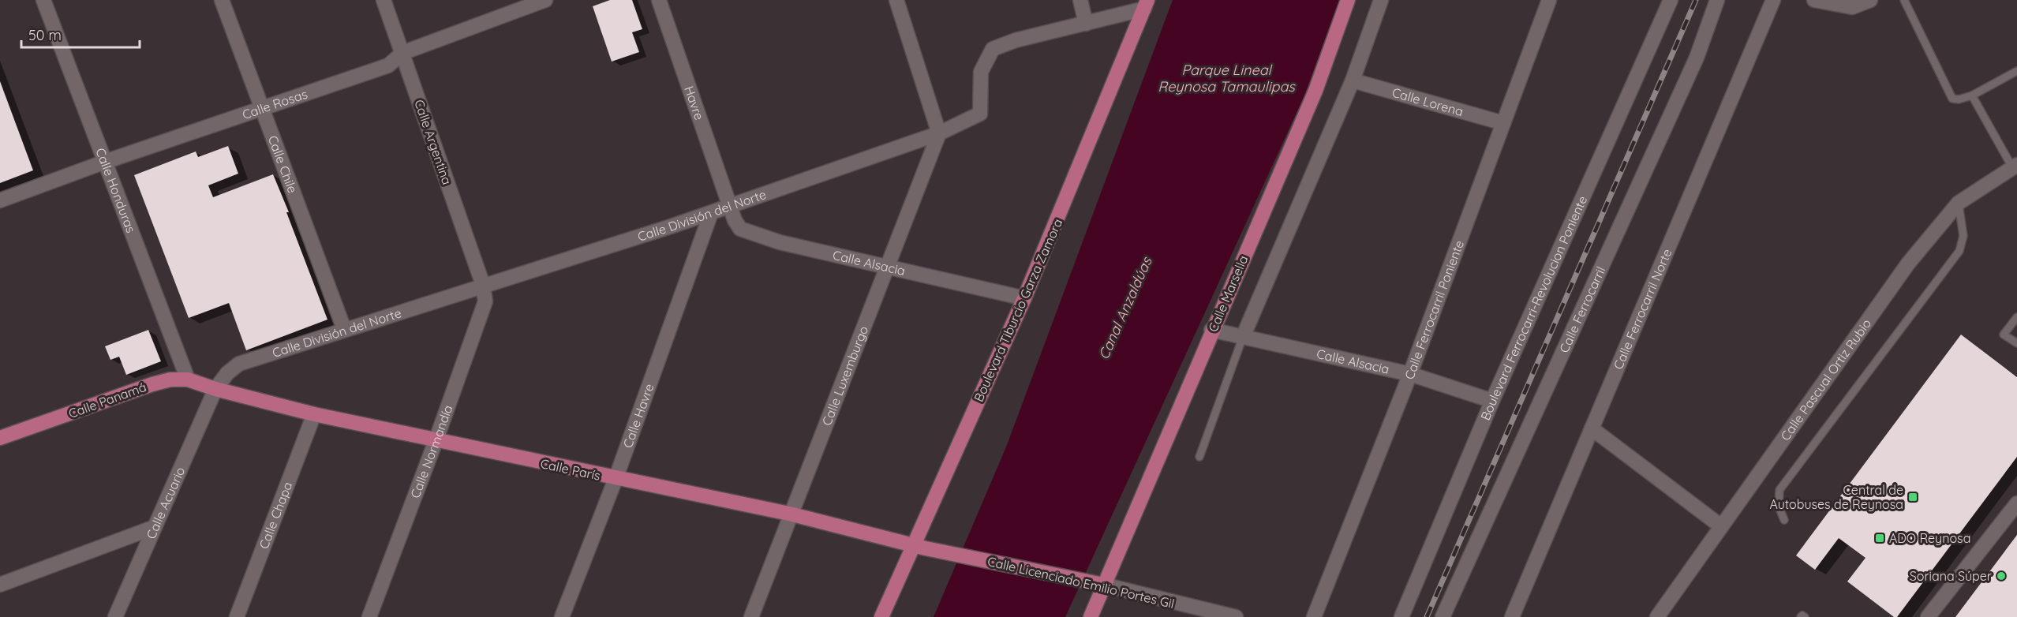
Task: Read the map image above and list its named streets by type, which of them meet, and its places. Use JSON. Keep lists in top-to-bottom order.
{
  "streets": {
    "main road": [
      "Calle Marsella",
      "Boulevard Tiburcio Garza Zamora",
      "Calle Panamá",
      "Calle París",
      "Calle Licenciado Emilio Portes Gil"
    ],
    "street": [
      "Calle Lorena",
      "Havre",
      "Calle Rosas",
      "Calle Argentina",
      "Calle Chile",
      "Calle Honduras",
      "Calle División del Norte",
      "Calle Alsacia",
      "Boulevard Ferrocarri-Revolucion Poniente",
      "Calle Ferrocarril Norte",
      "Calle Ferrocarril Poniente",
      "Calle Ferrocarril",
      "Calle Luxemburgo",
      "Calle Pascual Ortiz Rubio",
      "Calle Havre",
      "Calle Normandía",
      "Calle Acuario",
      "Calle Chapa"
    ]
  },
  "crossings": [
    ["Calle Lorena", "Calle Ferrocarril Poniente"],
    ["Havre", "Calle División del Norte"],
    ["Havre", "Calle Alsacia"],
    ["Calle Rosas", "Calle Argentina"],
    ["Calle Rosas", "Calle Chile"],
    ["Calle Rosas", "Calle Honduras"],
    ["Calle Argentina", "Calle División del Norte"],
    ["Calle Argentina", "Calle Normandía"],
    ["Calle Chile", "Calle División del Norte"],
    ["Calle Honduras", "Calle Panamá"],
    ["Calle División del Norte", "Calle Alsacia"],
    ["Calle División del Norte", "Boulevard Tiburcio Garza Zamora"],
    ["Calle División del Norte", "Calle Luxemburgo"],
    ["Calle División del Norte", "Calle Panamá"],
    ["Calle División del Norte", "Calle Havre"],
    ["Calle División del Norte", "Calle Normandía"],
    ["Calle División del Norte", "Calle París"],
    ["Calle División del Norte", "Calle Acuario"],
    ["Calle Alsacia", "Calle Marsella"],
    ["Calle Alsacia", "Boulevard Ferrocarri-Revolucion Poniente"],
    ["Calle Alsacia", "Calle Ferrocarril Poniente"],
    ["Calle Alsacia", "Boulevard Tiburcio Garza Zamora"],
    ["Calle Alsacia", "Calle Luxemburgo"],
    ["Calle Marsella", "Calle Licenciado Emilio Portes Gil"],
    ["Boulevard Tiburcio Garza Zamora", "Calle París"],
    ["Boulevard Tiburcio Garza Zamora", "Calle Licenciado Emilio Portes Gil"],
    ["Calle Luxemburgo", "Calle París"],
    ["Calle Panamá", "Calle París"],
    ["Calle Panamá", "Calle Acuario"],
    ["Calle Havre", "Calle París"],
    ["Calle Normandía", "Calle París"],
    ["Calle París", "Calle Acuario"],
    ["Calle París", "Calle Chapa"],
    ["Calle París", "Calle Licenciado Emilio Portes Gil"]
  ],
  "water": ["Parque Lineal Reynosa Tamaulipas", "Canal Anzaldúas"],
  "places": {
    "transit": ["Central de Autobuses de Reynosa", "ADO Reynosa"],
    "other": ["Soriana Súper"]
  },
  "scale_bar": "50 m"
}
